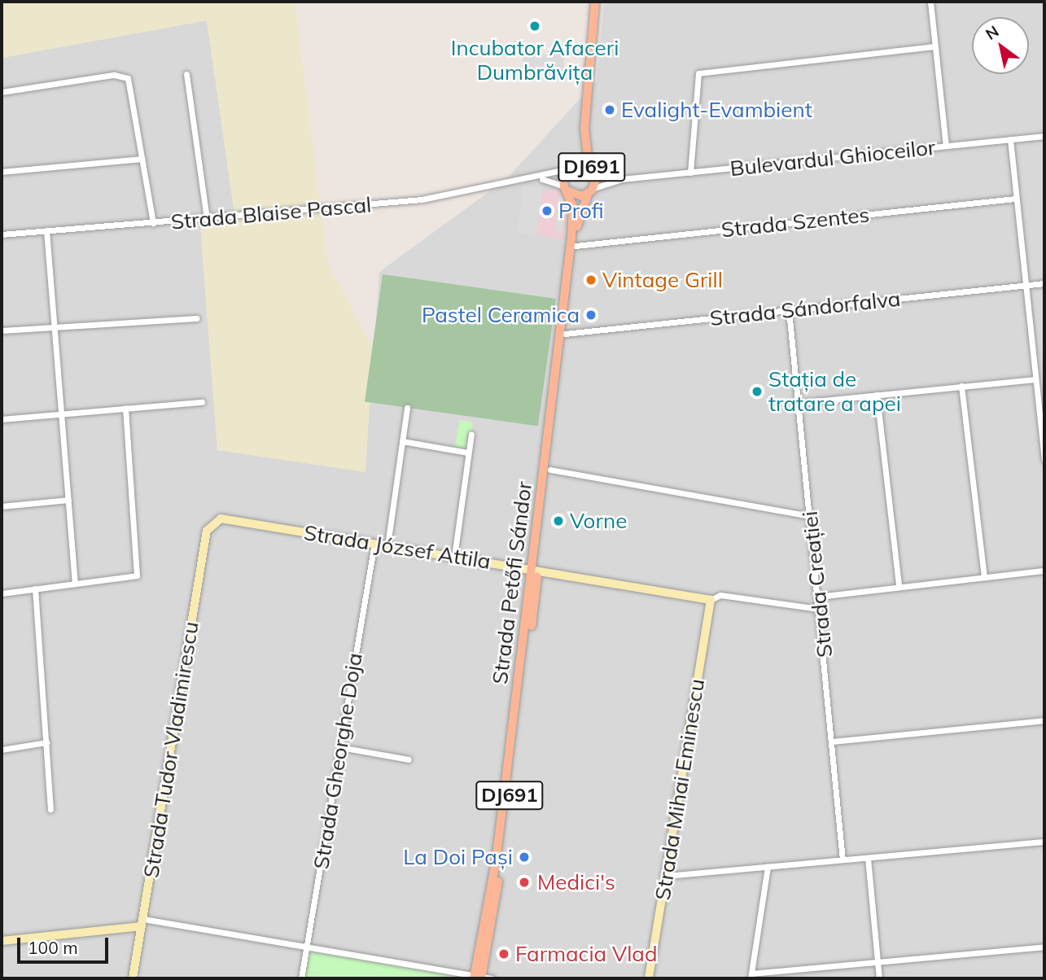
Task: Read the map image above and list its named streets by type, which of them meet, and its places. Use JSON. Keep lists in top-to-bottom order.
{
  "streets": {
    "main road": ["DJ691", "Strada Petőfi Sándor"],
    "street": [
      "Bulevardul Ghioceilor",
      "Strada Blaise Pascal",
      "Strada Szentes",
      "Strada Sándorfalva",
      "Strada József Attila",
      "Strada Creației",
      "Strada Tudor Vladimirescu",
      "Strada Gheorghe Doja",
      "Strada Mihai Eminescu"
    ]
  },
  "crossings": [
    ["Bulevardul Ghioceilor", "DJ691"],
    ["Bulevardul Ghioceilor", "Strada Blaise Pascal"],
    ["Bulevardul Ghioceilor", "Strada Petőfi Sándor"],
    ["DJ691", "Strada Blaise Pascal"],
    ["DJ691", "Strada Petőfi Sándor"],
    ["Strada Blaise Pascal", "Strada Petőfi Sándor"],
    ["Strada Szentes", "Strada Petőfi Sándor"],
    ["Strada Sándorfalva", "Strada Petőfi Sándor"],
    ["Strada Sándorfalva", "Strada Creației"],
    ["Strada József Attila", "Strada Petőfi Sándor"],
    ["Strada József Attila", "Strada Creației"],
    ["Strada József Attila", "Strada Tudor Vladimirescu"],
    ["Strada József Attila", "Strada Gheorghe Doja"],
    ["Strada József Attila", "Strada Mihai Eminescu"]
  ],
  "places": [
    "Incubator Afaceri Dumbrăvița",
    "Evalight-Evambient",
    "Profi",
    "Vintage Grill",
    "Pastel Ceramica",
    "Stația de tratare a apei",
    "Vorne",
    "La Doi Pași",
    "Medici's",
    "Farmacia Vlad"
  ],
  "scale_bar": "100 m",
  "north": "top left"
}
